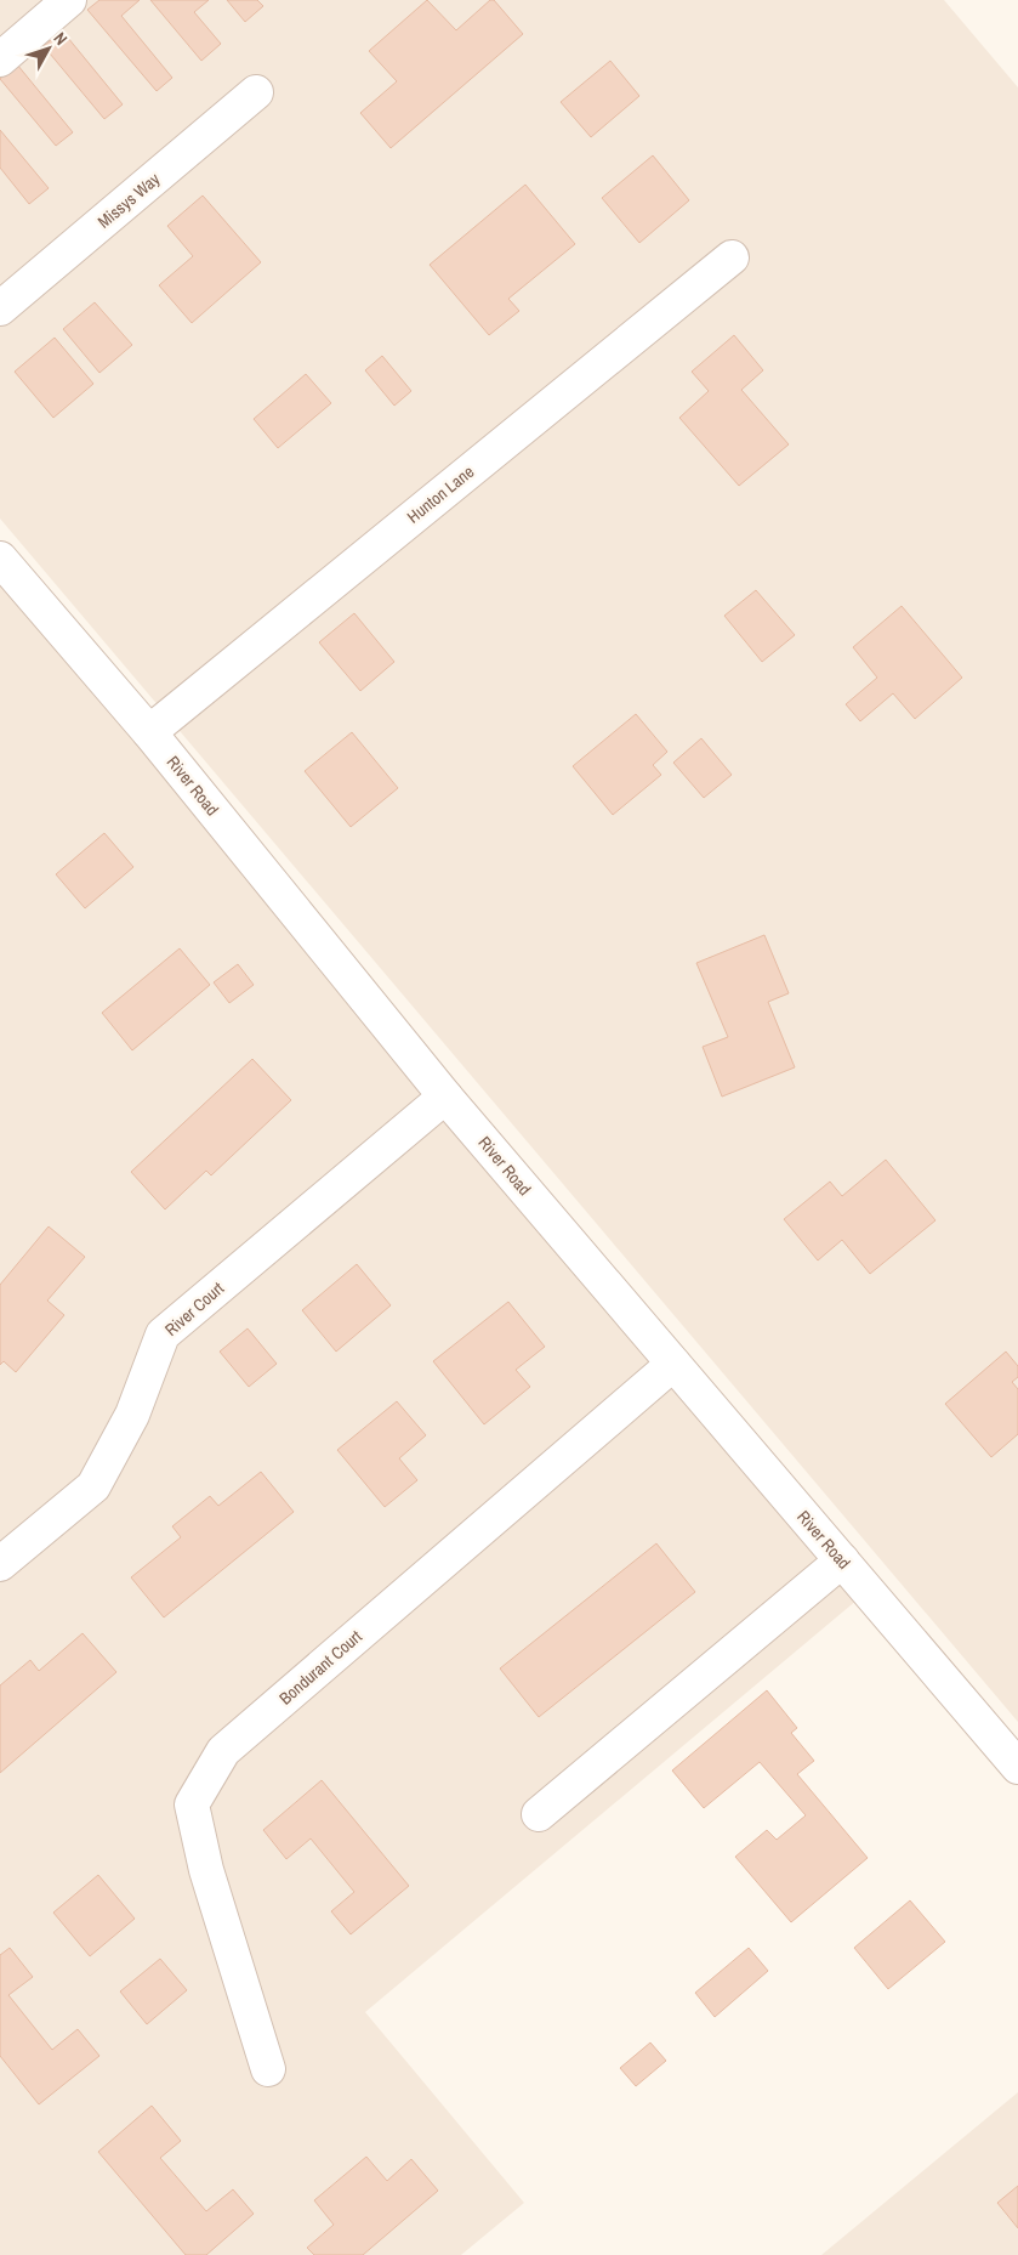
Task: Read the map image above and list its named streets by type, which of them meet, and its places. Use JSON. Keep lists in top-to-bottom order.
{
  "streets": {
    "street": [
      "Missys Way",
      "Hunton Lane",
      "River Road",
      "River Court",
      "Bondurant Court"
    ]
  },
  "crossings": [
    ["Hunton Lane", "River Road"],
    ["River Road", "River Court"],
    ["River Road", "Bondurant Court"]
  ],
  "north": "top right"
}
